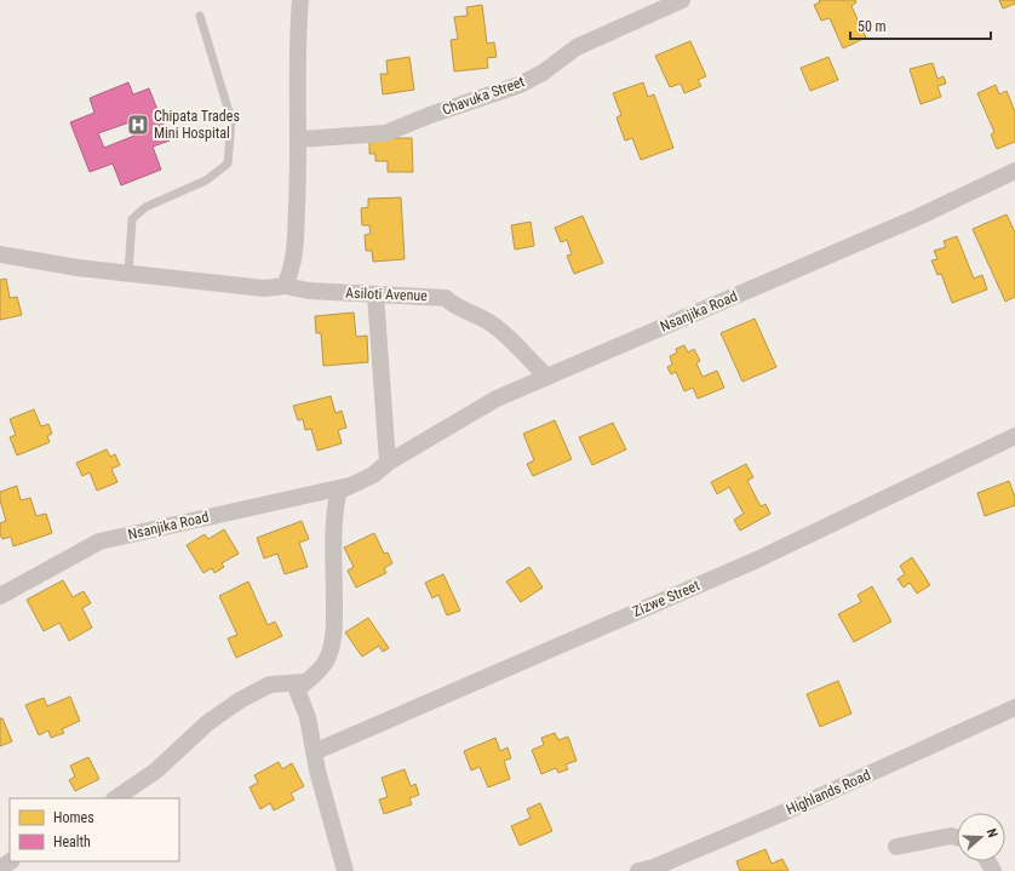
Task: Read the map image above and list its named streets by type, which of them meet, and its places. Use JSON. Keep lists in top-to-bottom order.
{
  "streets": {
    "street": [
      "Chavuka Street",
      "Asiloti Avenue",
      "Nsanjika Road",
      "Zizwe Street",
      "Highlands Road"
    ]
  },
  "crossings": [
    ["Asiloti Avenue", "Nsanjika Road"]
  ],
  "places": {
    "hospital": ["Chipata Trades Mini Hospital"]
  },
  "legend": ["Homes", "Health"],
  "scale_bar": "50 m",
  "north": "right"
}
